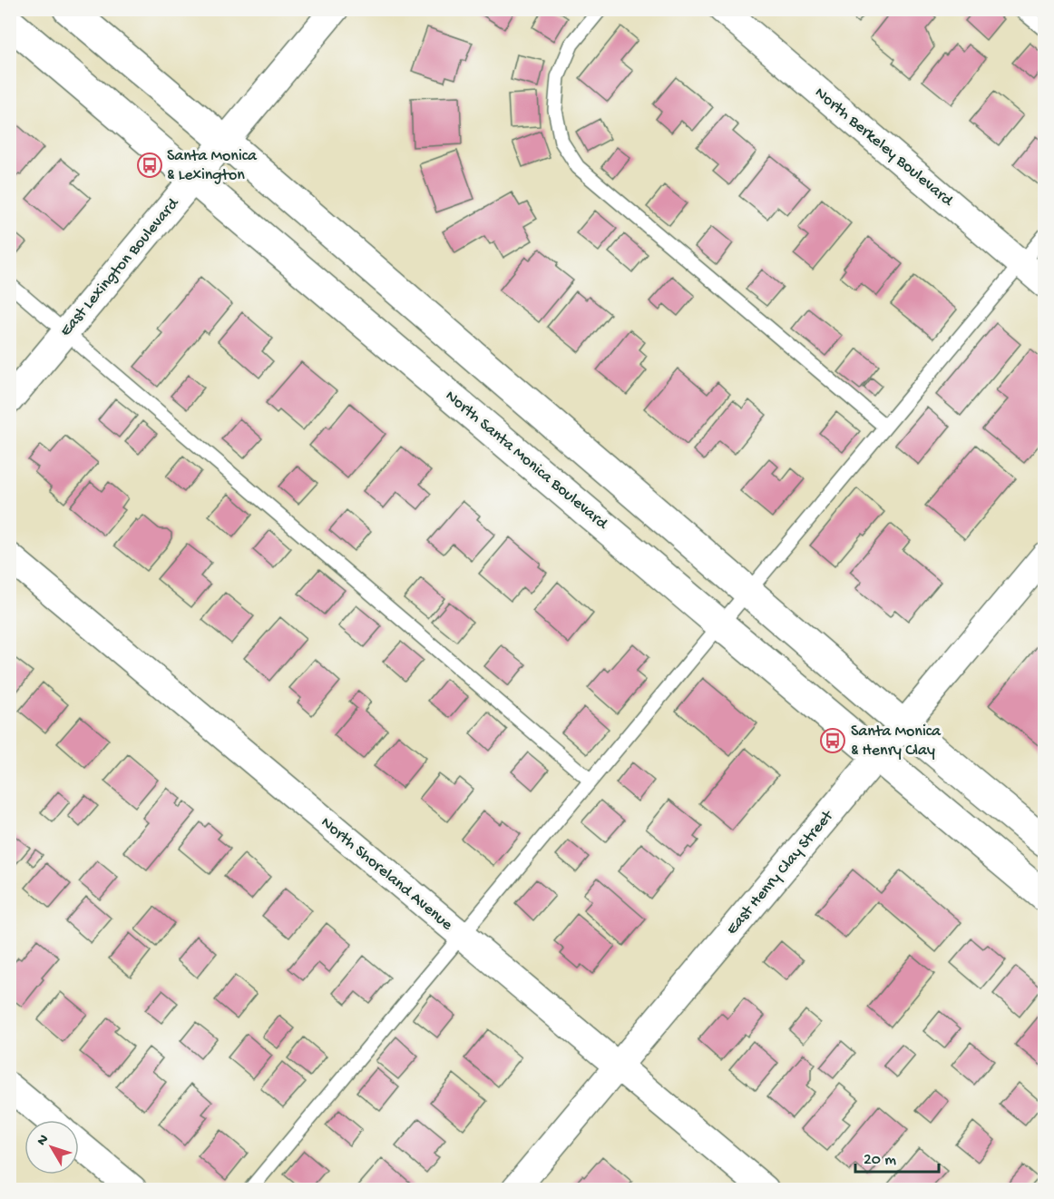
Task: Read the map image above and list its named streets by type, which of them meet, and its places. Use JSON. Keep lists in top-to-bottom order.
{
  "streets": {
    "street": [
      "North Berkeley Boulevard",
      "East Lexington Boulevard",
      "North Santa Monica Boulevard",
      "East Henry Clay Street",
      "North Shoreland Avenue"
    ]
  },
  "crossings": [
    ["East Lexington Boulevard", "North Santa Monica Boulevard"],
    ["North Santa Monica Boulevard", "East Henry Clay Street"],
    ["East Henry Clay Street", "North Shoreland Avenue"]
  ],
  "places": {
    "bus stop": ["Santa Monica & Lexington", "Santa Monica & Henry Clay"]
  },
  "scale_bar": "20 m",
  "north": "top left"
}
